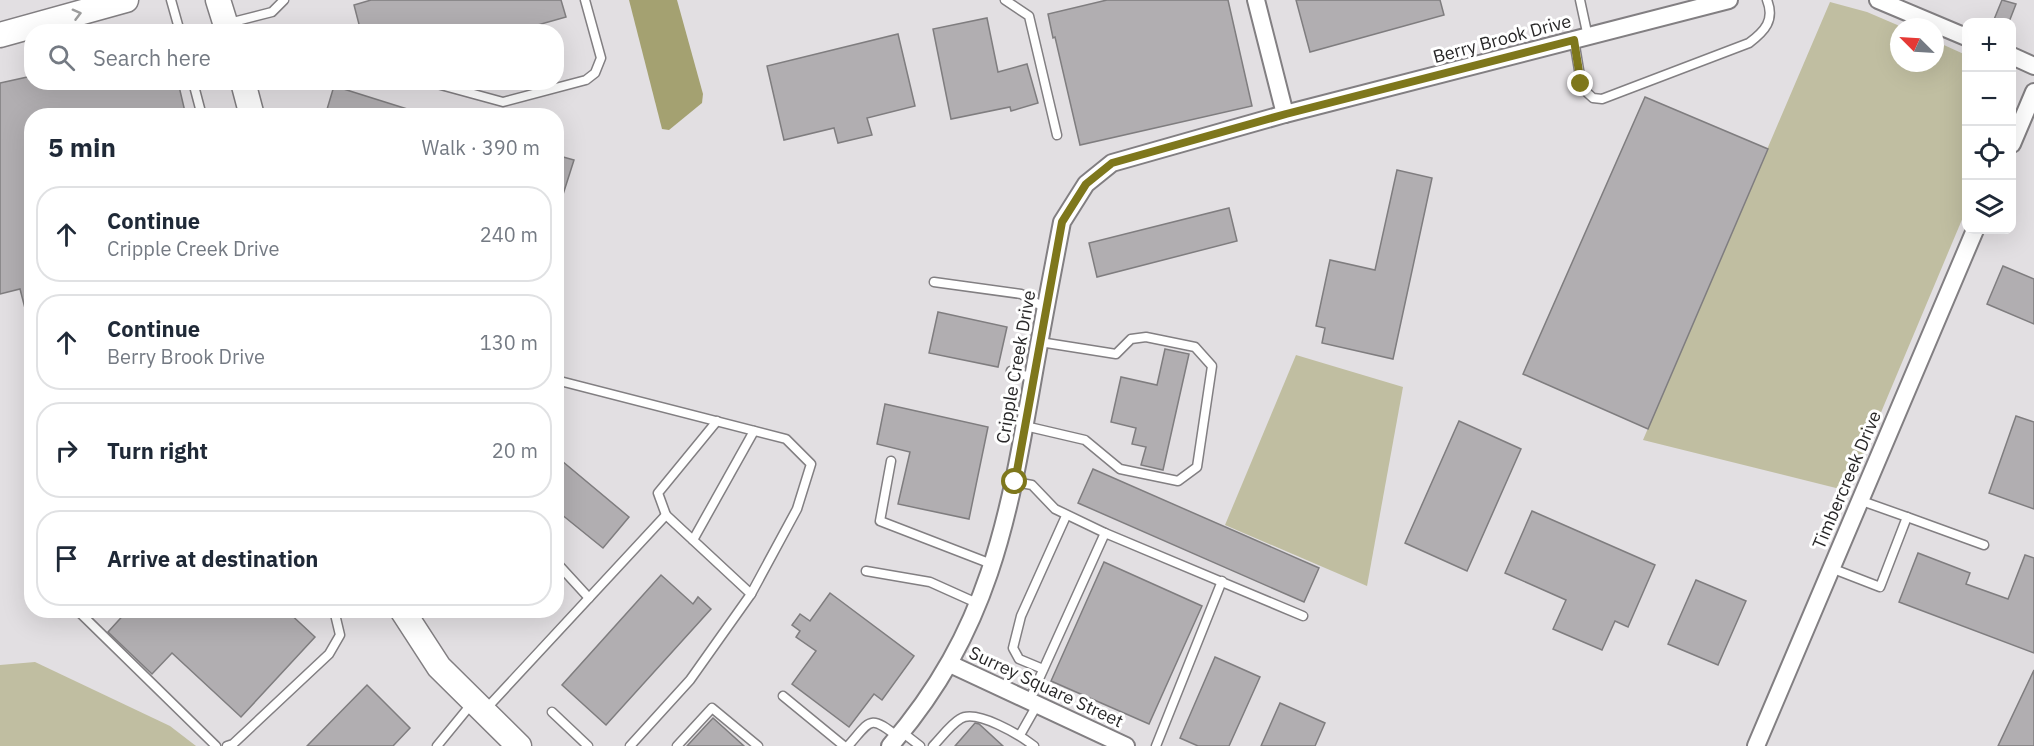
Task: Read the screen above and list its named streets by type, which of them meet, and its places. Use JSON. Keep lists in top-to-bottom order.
{
  "streets": {
    "street": [
      "Berry Brook Drive",
      "Cripple Creek Drive",
      "Timbercreek Drive",
      "Surrey Square Street"
    ]
  },
  "crossings": [
    ["Berry Brook Drive", "Cripple Creek Drive"],
    ["Cripple Creek Drive", "Surrey Square Street"]
  ],
  "north": "top left",
  "page": {
    "map_buttons": ["+", "−"],
    "search": "Search here",
    "heading": ["5 min", "Walk · 390 m"],
    "list": [
      ["Continue", "Cripple Creek Drive", "240 m"],
      ["Continue", "Berry Brook Drive", "130 m"],
      ["Turn right", "20 m"],
      "Arrive at destination"
    ]
  }
}
